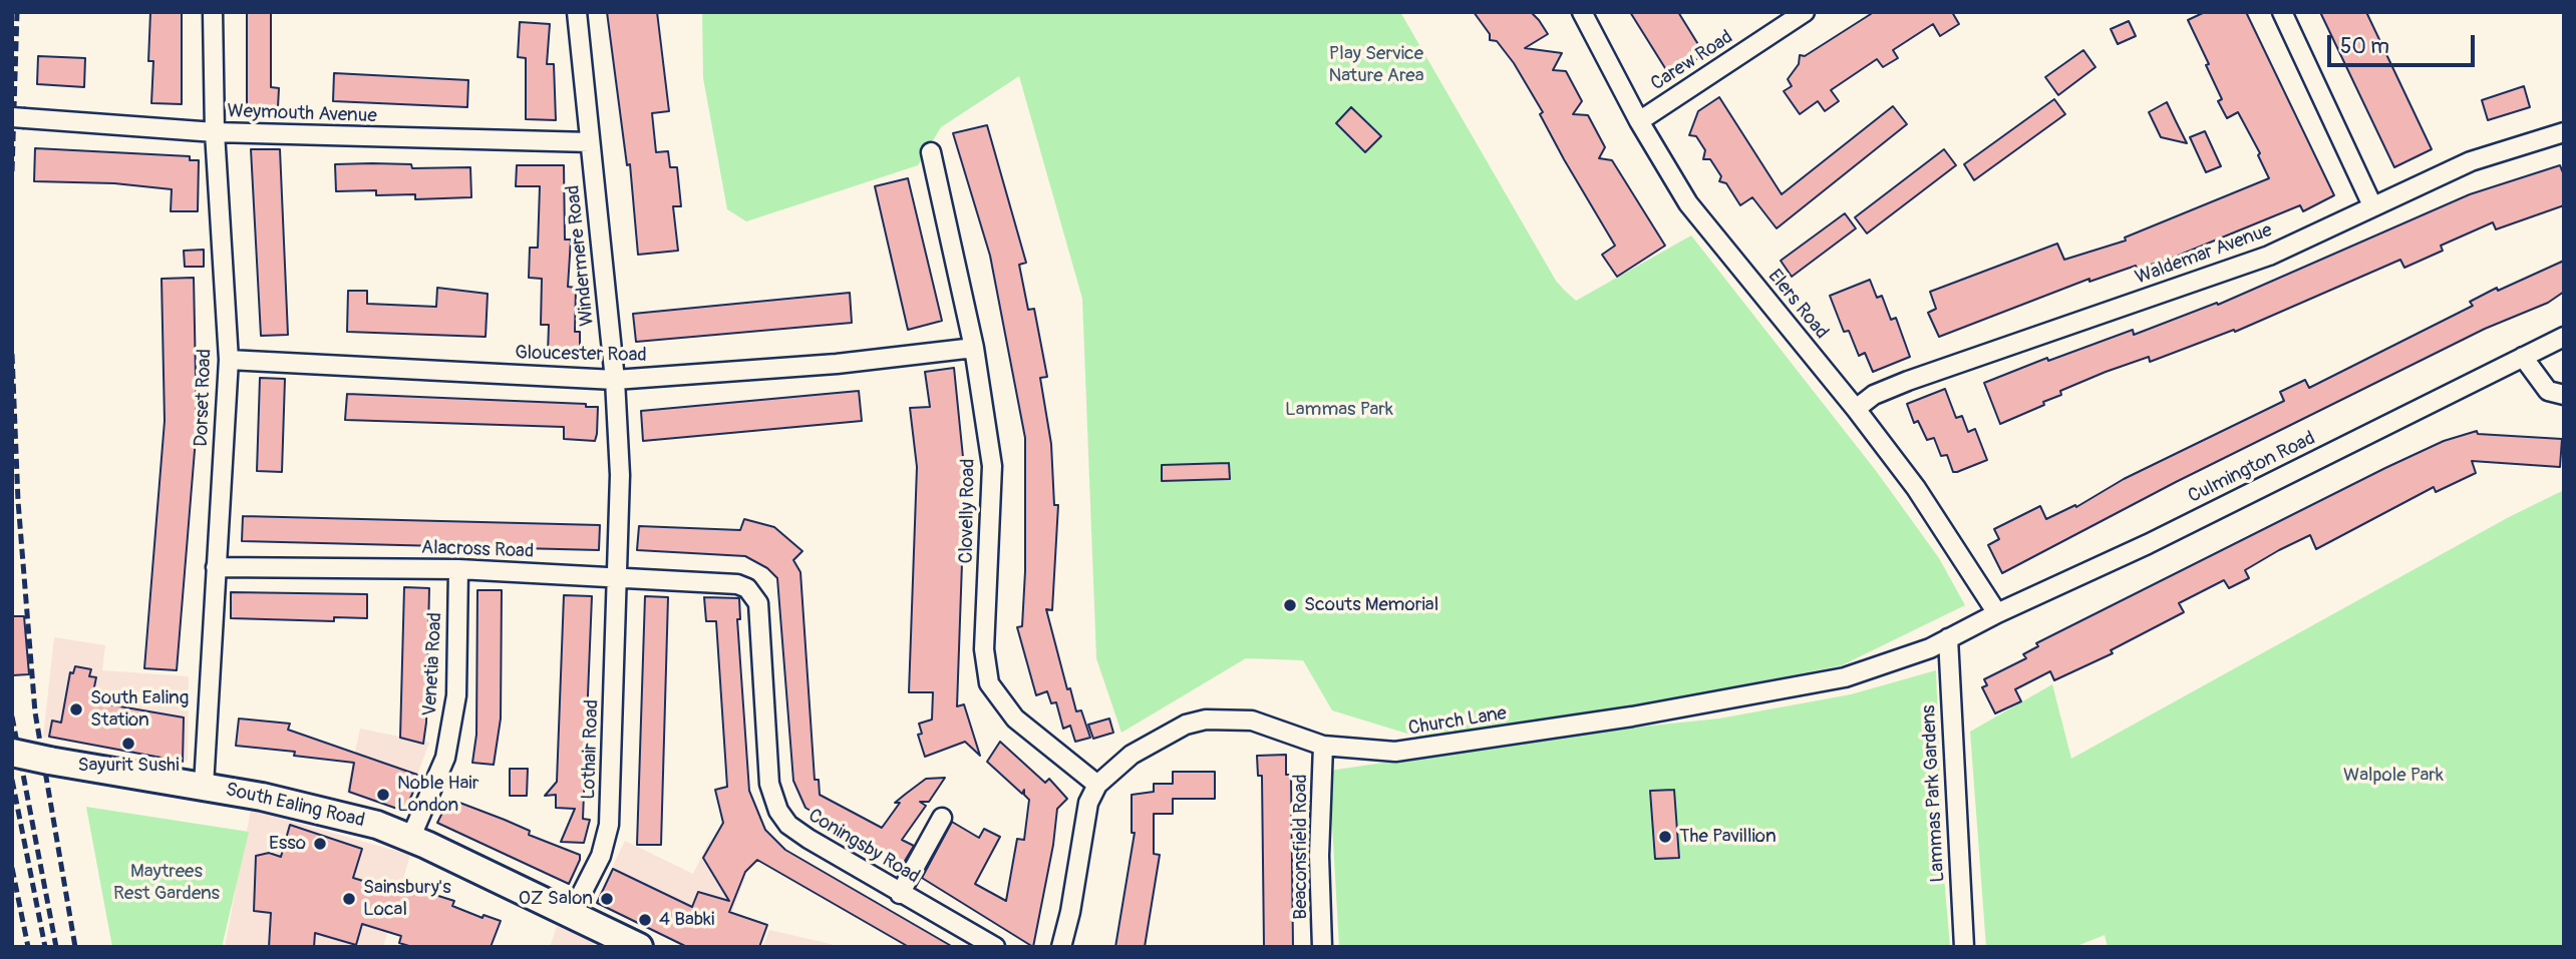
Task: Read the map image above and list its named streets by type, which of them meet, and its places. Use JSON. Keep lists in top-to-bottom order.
{
  "streets": {
    "main road": ["South Ealing Road"],
    "street": [
      "Carew Road",
      "Weymouth Avenue",
      "Waldemar Avenue",
      "Windermere Road",
      "Elers Road",
      "Gloucester Road",
      "Dorset Road",
      "Culmington Road",
      "Clovelly Road",
      "Alacross Road",
      "Venetia Road",
      "Church Lane",
      "Lothair Road",
      "Lammas Park Gardens",
      "Coningsby Road",
      "Beaconsfield Road"
    ]
  },
  "crossings": [
    ["Carew Road", "Elers Road"],
    ["Weymouth Avenue", "Windermere Road"],
    ["Weymouth Avenue", "Dorset Road"],
    ["Waldemar Avenue", "Elers Road"],
    ["Windermere Road", "Gloucester Road"],
    ["Windermere Road", "Alacross Road"],
    ["Windermere Road", "Lothair Road"],
    ["Elers Road", "Culmington Road"],
    ["Elers Road", "Church Lane"],
    ["Gloucester Road", "Dorset Road"],
    ["Gloucester Road", "Clovelly Road"],
    ["Dorset Road", "Alacross Road"],
    ["Dorset Road", "South Ealing Road"],
    ["Culmington Road", "Church Lane"],
    ["Clovelly Road", "Church Lane"],
    ["Alacross Road", "Venetia Road"],
    ["Alacross Road", "Lothair Road"],
    ["Alacross Road", "Coningsby Road"],
    ["Venetia Road", "South Ealing Road"],
    ["Church Lane", "Lammas Park Gardens"],
    ["Church Lane", "Beaconsfield Road"],
    ["Lothair Road", "South Ealing Road"]
  ],
  "parks": [
    "Play Service Nature Area",
    "Lammas Park",
    "Walpole Park",
    "Maytrees Rest Gardens"
  ],
  "places": [
    "Scouts Memorial",
    "South Ealing Station",
    "Sayurit Sushi",
    "Noble Hair London",
    "The Pavillion",
    "Esso",
    "Sainsbury's Local",
    "OZ Salon",
    "4 Babki"
  ],
  "scale_bar": "50 m"
}
